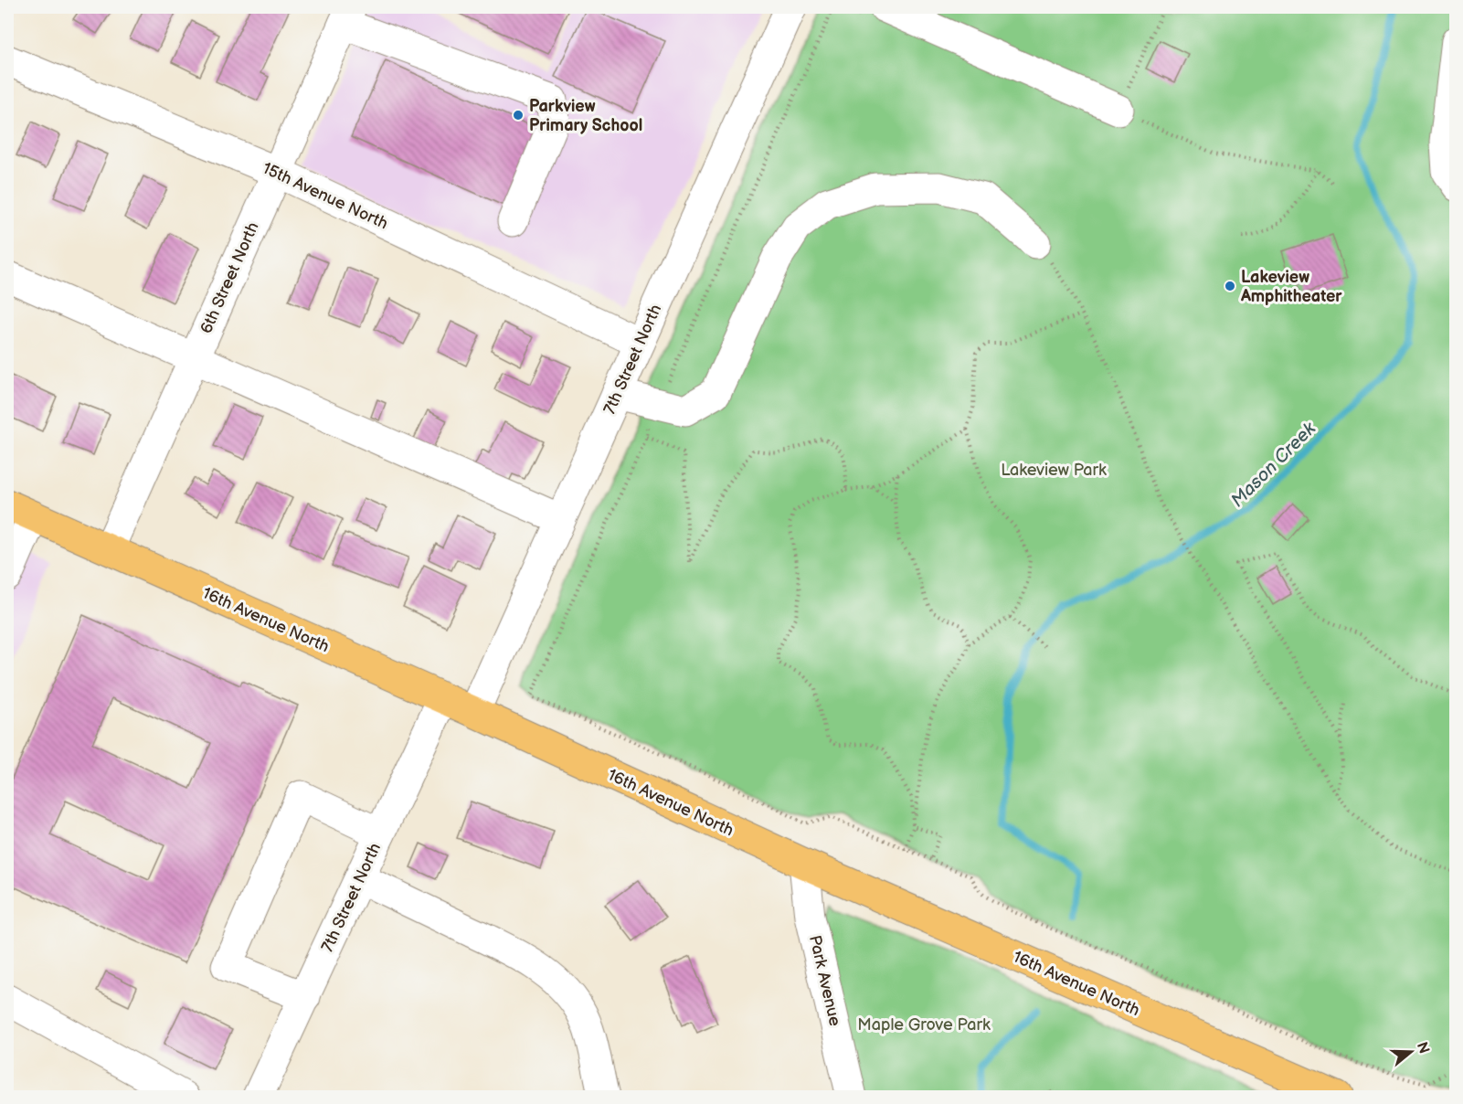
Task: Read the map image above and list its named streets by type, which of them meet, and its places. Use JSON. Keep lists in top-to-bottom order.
{
  "streets": {
    "main road": ["16th Avenue North"],
    "street": [
      "15th Avenue North",
      "6th Street North",
      "7th Street North",
      "Park Avenue"
    ]
  },
  "crossings": [
    ["15th Avenue North", "6th Street North"],
    ["15th Avenue North", "7th Street North"],
    ["6th Street North", "16th Avenue North"],
    ["7th Street North", "16th Avenue North"],
    ["16th Avenue North", "Park Avenue"]
  ],
  "water": ["Mason Creek"],
  "parks": ["Lakeview Park", "Maple Grove Park"],
  "places": ["Parkview Primary School", "Lakeview Amphitheater"],
  "north": "right"
}
